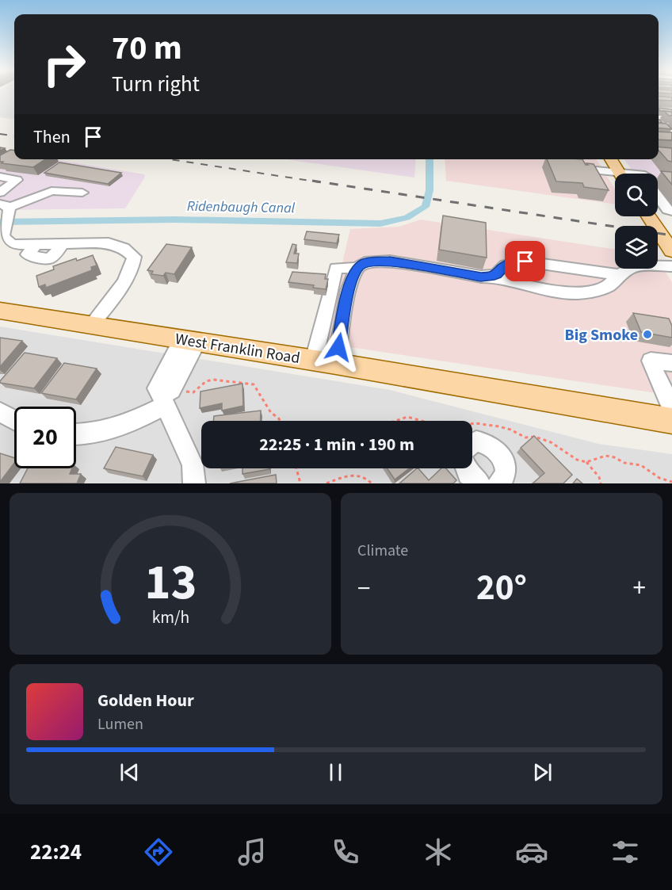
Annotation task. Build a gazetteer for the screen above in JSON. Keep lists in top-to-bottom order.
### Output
{
  "streets": {
    "main road": ["West Franklin Road"]
  },
  "water": ["Ridenbaugh Canal"],
  "places": ["Big Smoke"],
  "page": {
    "turn": ["70 m", "Turn right"],
    "then": "Then",
    "limit": "20",
    "trip": "22:25 · 1 min · 190 m",
    "tile": "Climate",
    "heat": ["−", "20°", "+"],
    "song": ["Golden Hour", "Lumen"],
    "tabs": "22:24",
    "gauge": ["13", "km/h"]
  }
}
